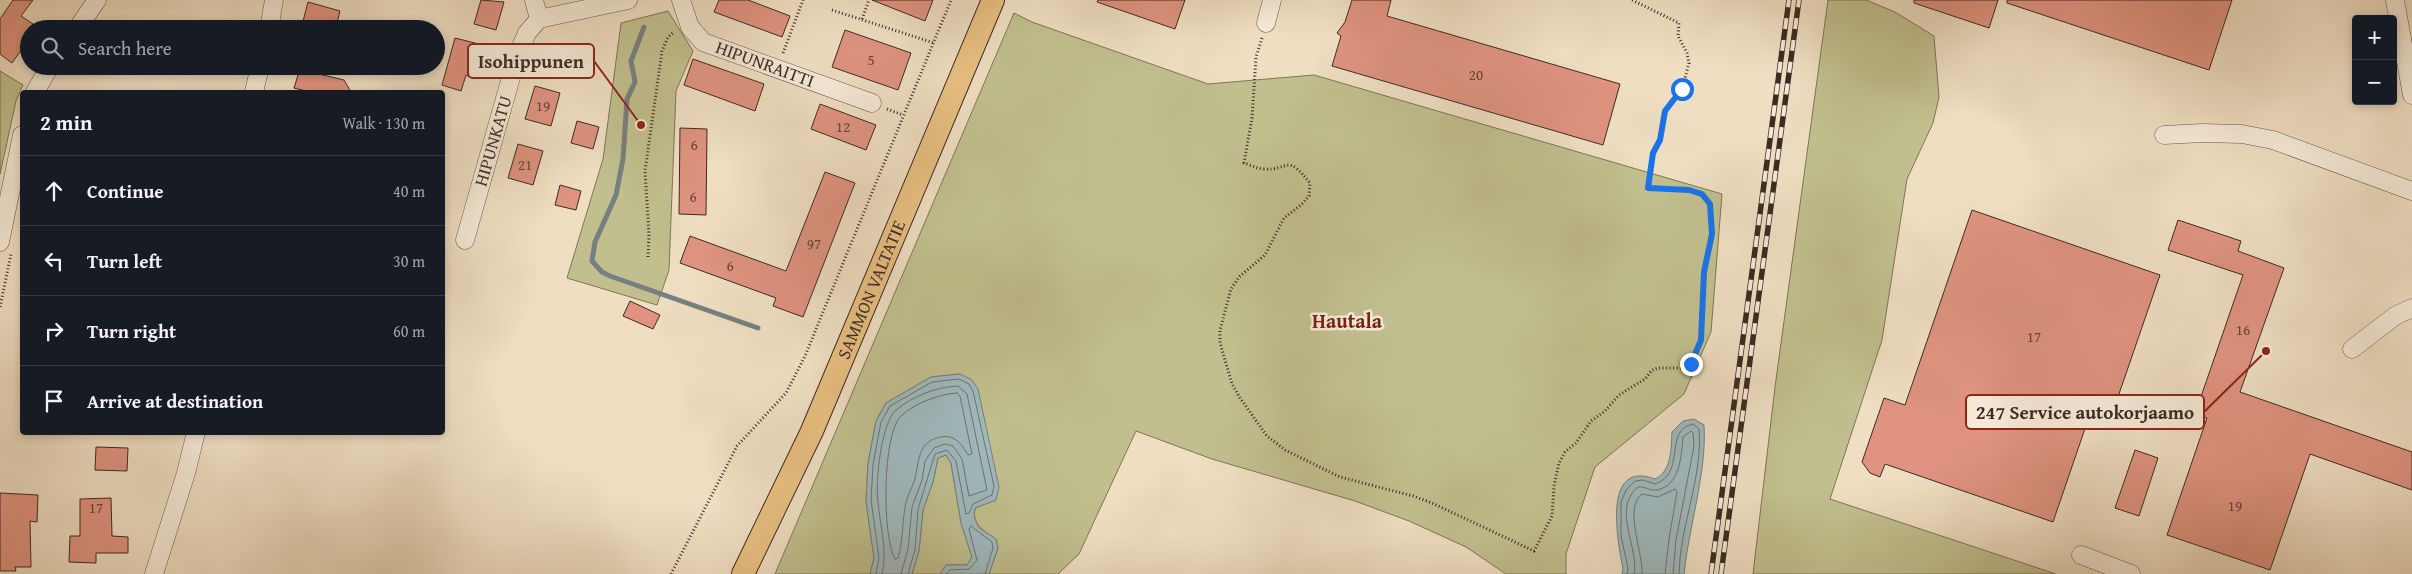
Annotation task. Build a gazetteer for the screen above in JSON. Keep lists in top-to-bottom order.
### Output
{
  "streets": {
    "main road": ["SAMMON VALTATIE"],
    "street": ["HIPUNRAITTI", "HIPUNKATU"]
  },
  "districts": ["Hautala"],
  "places": ["Isohippunen", "247 Service autokorjaamo"],
  "house_numbers": [
    "5",
    "20",
    "19",
    "12",
    "6",
    "21",
    "6",
    "97",
    "6",
    "16",
    "17",
    "19",
    "17"
  ],
  "page": {
    "map_buttons": ["+", "−"],
    "search": "Search here",
    "heading": ["2 min", "Walk · 130 m"],
    "list": [
      ["Continue", "40 m"],
      ["Turn left", "30 m"],
      ["Turn right", "60 m"],
      "Arrive at destination"
    ]
  }
}
